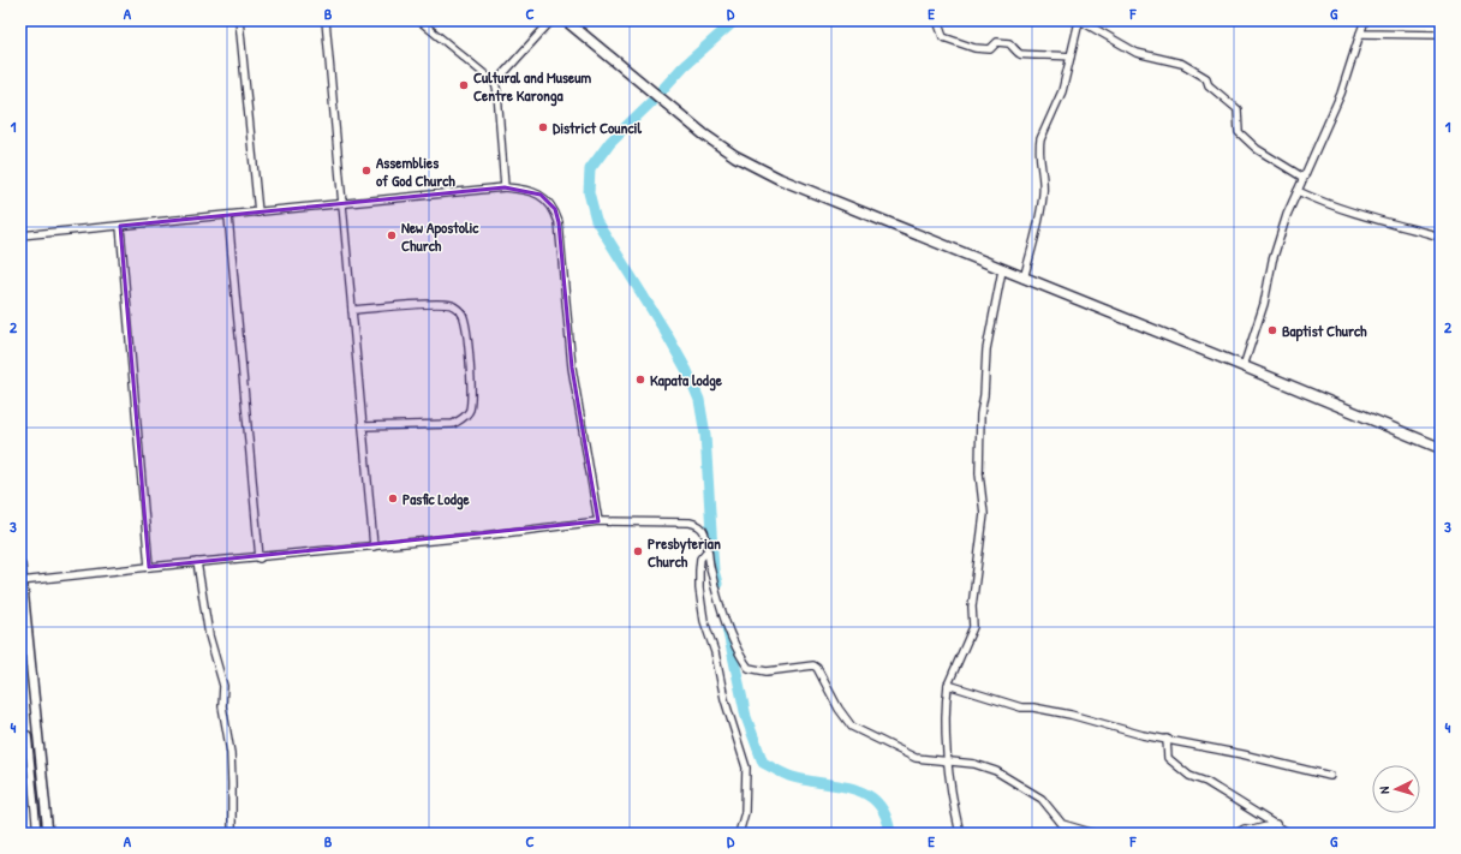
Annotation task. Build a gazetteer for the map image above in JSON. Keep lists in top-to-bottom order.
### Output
{
  "places": [
    "Cultural and Museum Centre Karonga",
    "District Council",
    "Assemblies of God Church",
    "New Apostolic Church",
    "Baptist Church",
    "Kapata lodge",
    "Pasfic Lodge",
    "Presbyterian Church"
  ],
  "north": "left",
  "grid": {
    "columns": [
      "A",
      "B",
      "C",
      "D",
      "E",
      "F",
      "G"
    ],
    "rows": [
      "1",
      "2",
      "3",
      "4"
    ]
  }
}
